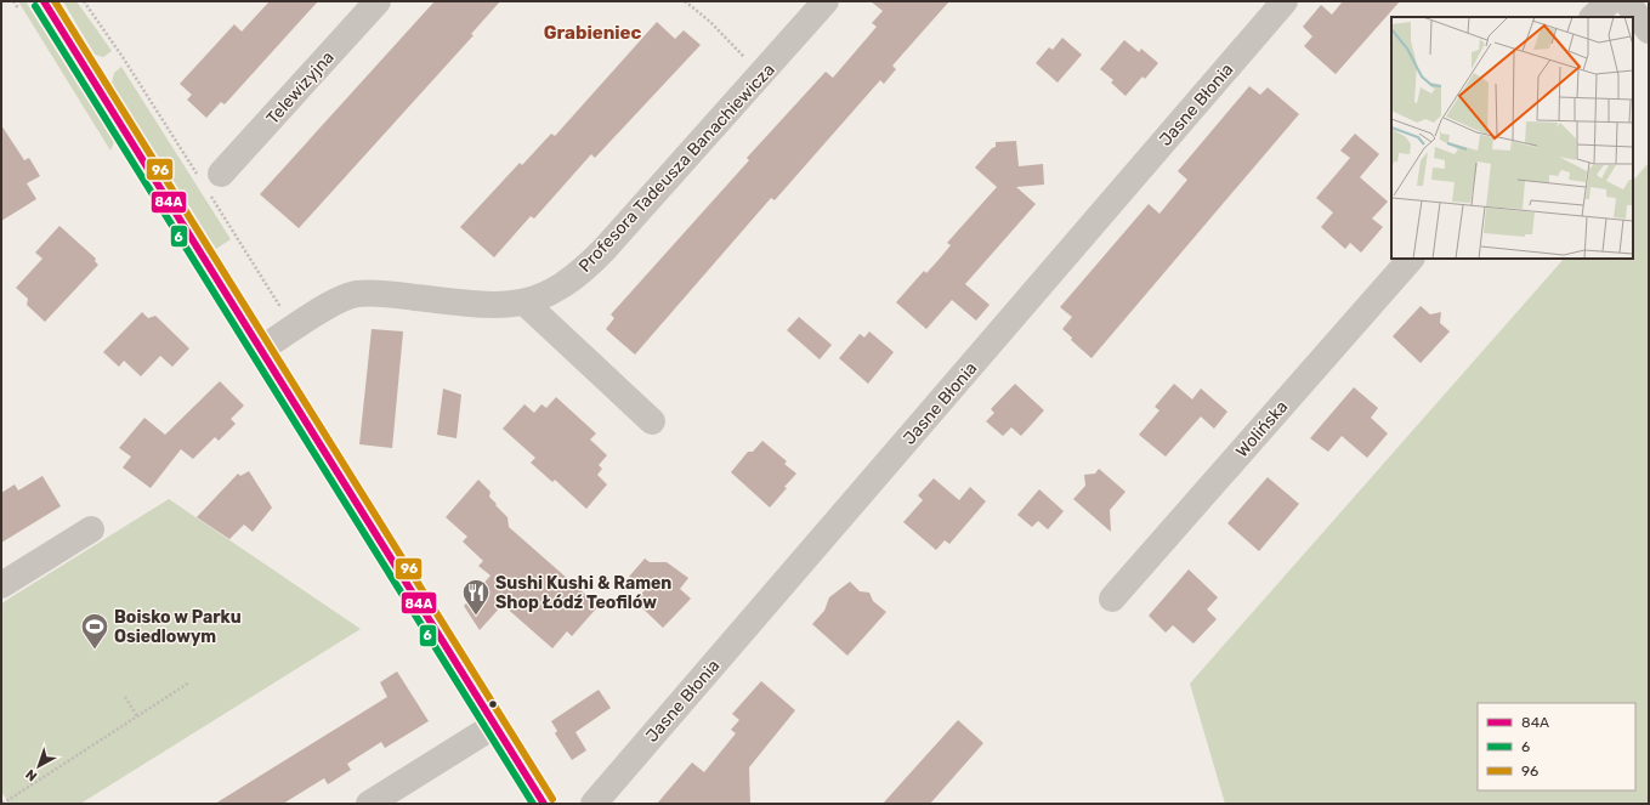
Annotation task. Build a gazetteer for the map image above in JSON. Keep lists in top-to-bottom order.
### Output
{
  "streets": {
    "street": [
      "Telewizyjna",
      "Jasne Błonia",
      "Profesora Tadeusza Banachiewicza",
      "Wolińska"
    ]
  },
  "districts": ["Grabieniec"],
  "places": {
    "restaurant": ["Sushi Kushi & Ramen Shop Łódź Teofilów"],
    "sports": ["Boisko w Parku Osiedlowym"]
  },
  "lines": ["transit line 84A", "transit line 96", "transit line 6"],
  "legend": ["84A", "6", "96"],
  "north": "bottom left"
}
